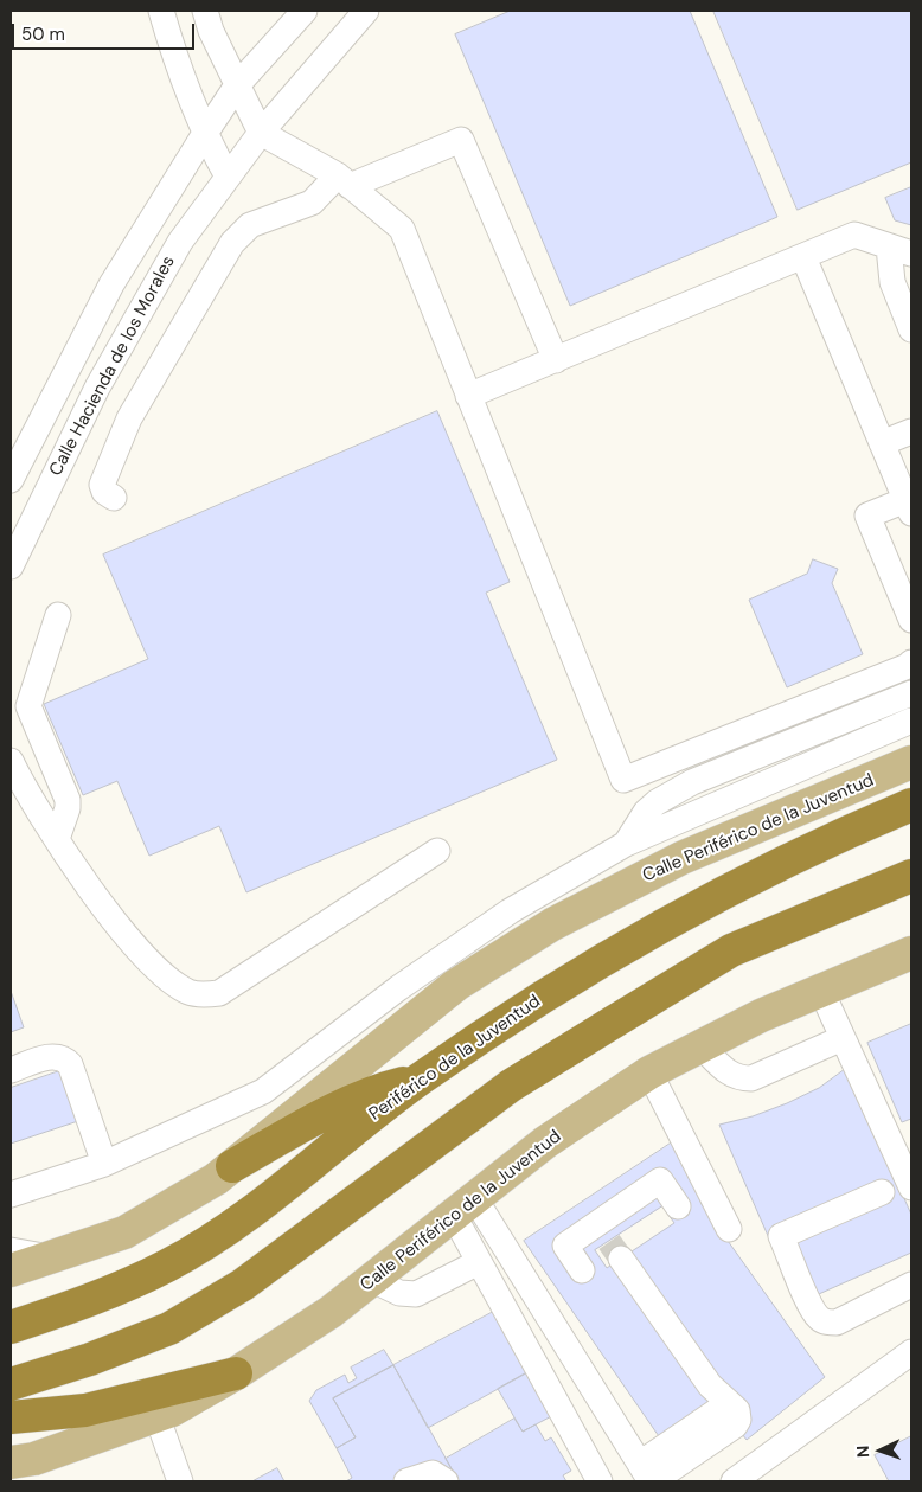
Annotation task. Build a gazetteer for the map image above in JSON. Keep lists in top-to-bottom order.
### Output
{
  "streets": {
    "highway": ["Periférico de la Juventud"],
    "main road": ["Calle Periférico de la Juventud"],
    "street": ["Calle Hacienda de los Morales"]
  },
  "scale_bar": "50 m",
  "north": "left"
}
